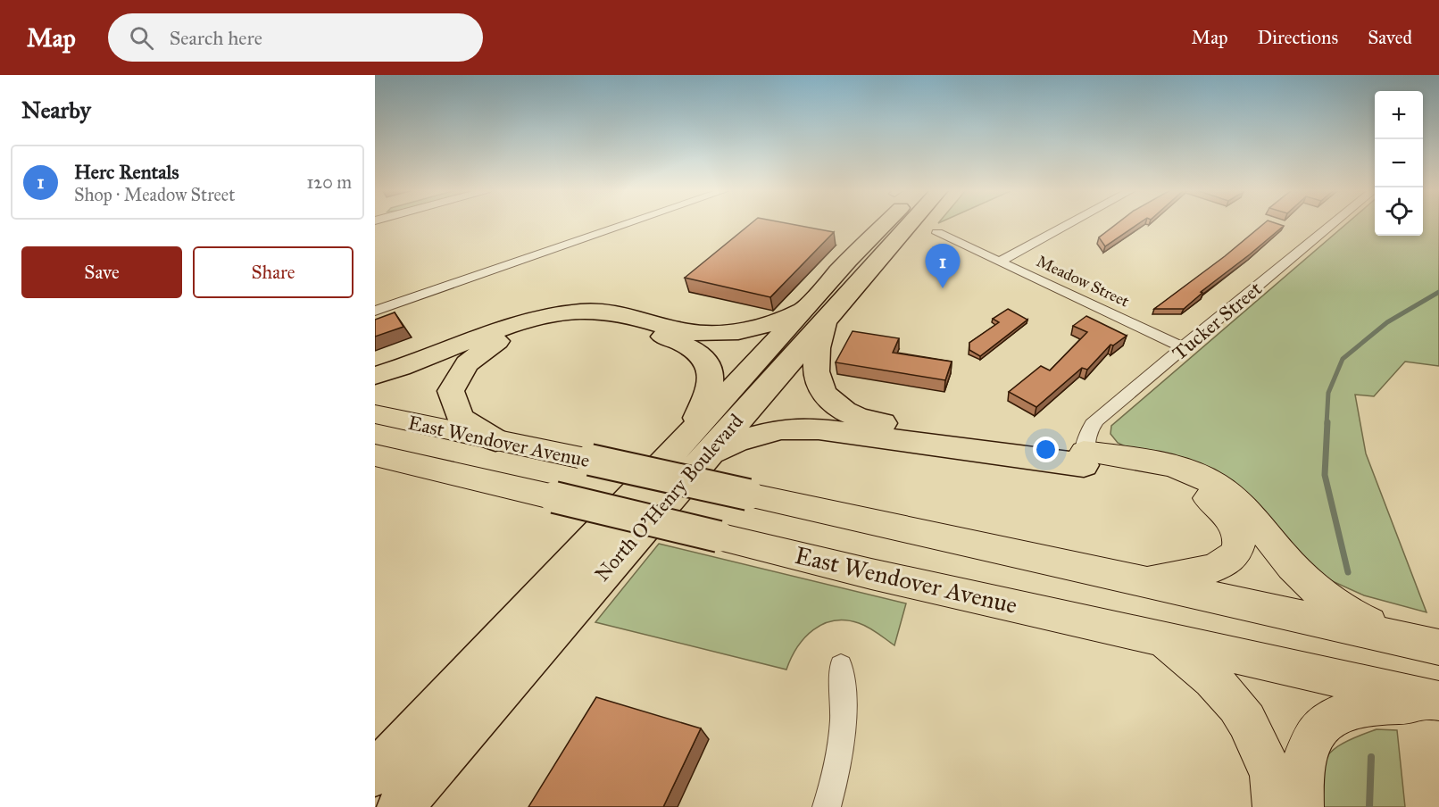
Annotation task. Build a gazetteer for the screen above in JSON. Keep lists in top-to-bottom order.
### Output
{
  "streets": {
    "highway": ["East Wendover Avenue", "North O'Henry Boulevard"],
    "street": ["Meadow Street", "Tucker Street"]
  },
  "crossings": [
    ["Meadow Street", "Tucker Street"]
  ],
  "page": {
    "header": "Map",
    "search": "Search here",
    "nav": ["Map", "Directions", "Saved"],
    "heading": "Nearby",
    "map_buttons": ["+", "−"],
    "list": [
      {
        "mark": "1",
        "name": "Herc Rentals",
        "note": "Shop · Meadow Street",
        "value": "120 m"
      }
    ],
    "buttons": ["Save", "Share"],
    "pins": "1"
  }
}
